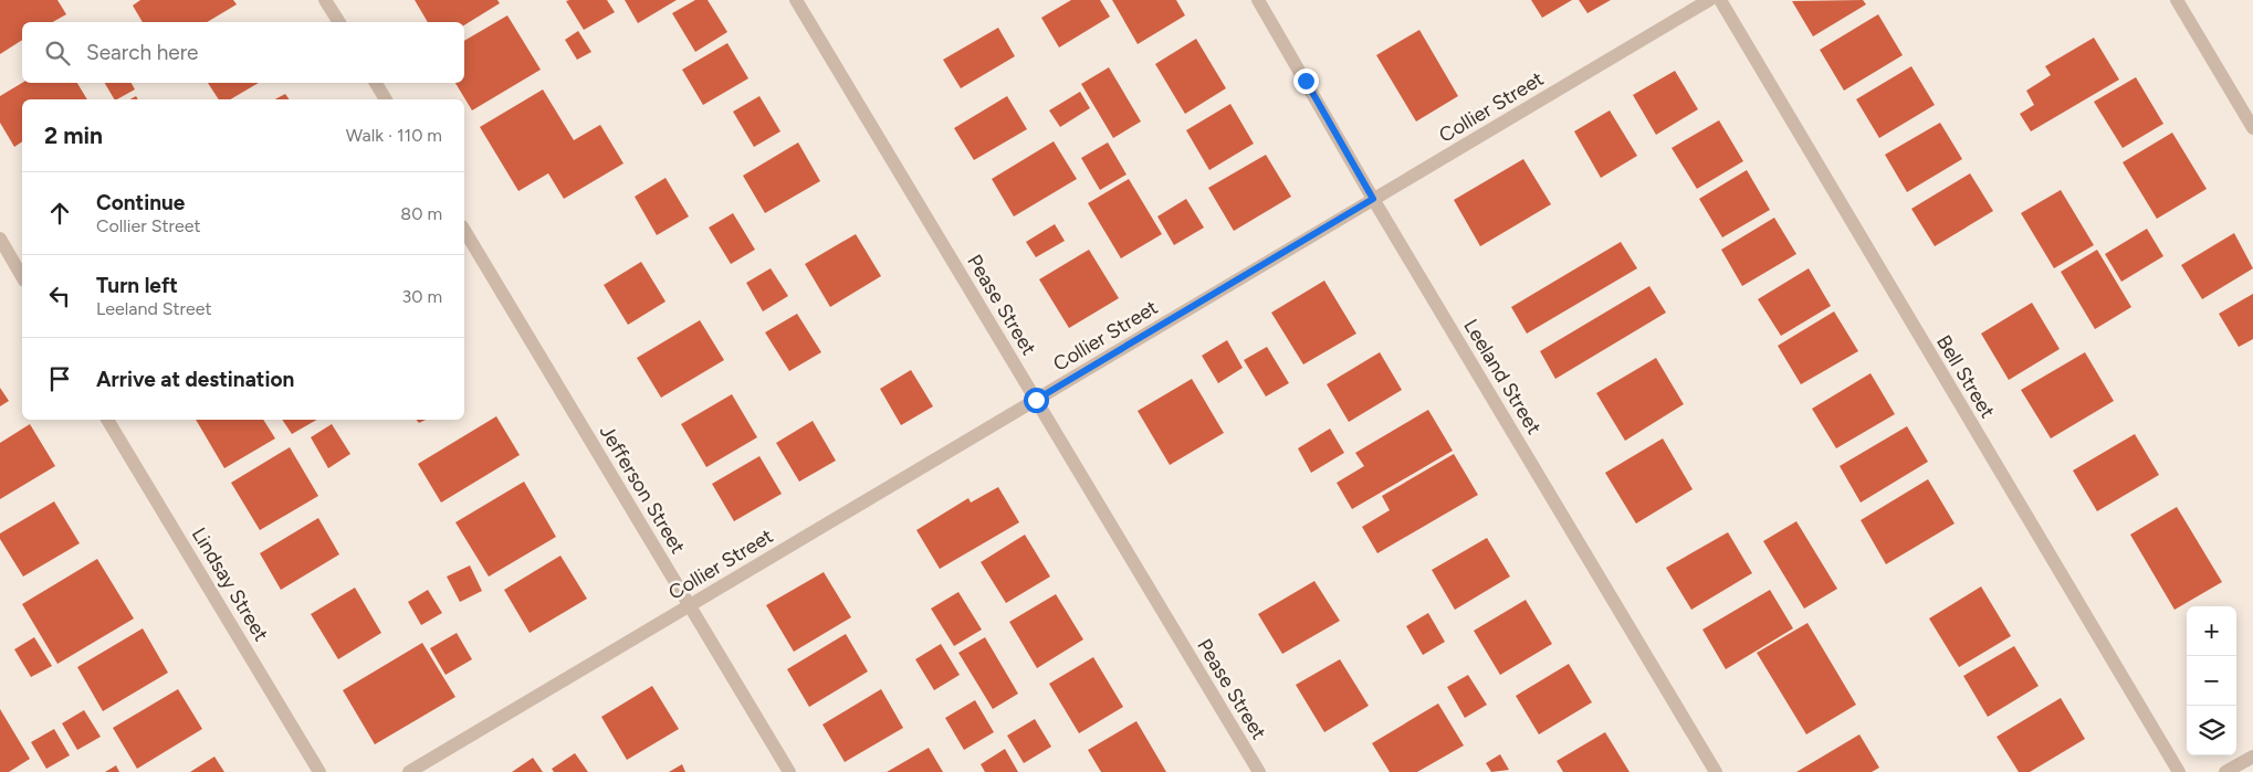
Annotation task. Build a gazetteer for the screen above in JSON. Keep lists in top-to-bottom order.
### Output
{
  "streets": {
    "street": [
      "Collier Street",
      "Pease Street",
      "Leeland Street",
      "Bell Street",
      "Jefferson Street",
      "Lindsay Street"
    ]
  },
  "crossings": [
    ["Collier Street", "Pease Street"],
    ["Collier Street", "Leeland Street"],
    ["Collier Street", "Jefferson Street"]
  ],
  "page": {
    "search": "Search here",
    "heading": ["2 min", "Walk · 110 m"],
    "list": [
      ["Continue", "Collier Street", "80 m"],
      ["Turn left", "Leeland Street", "30 m"],
      "Arrive at destination"
    ],
    "map_buttons": ["+", "−"]
  }
}
